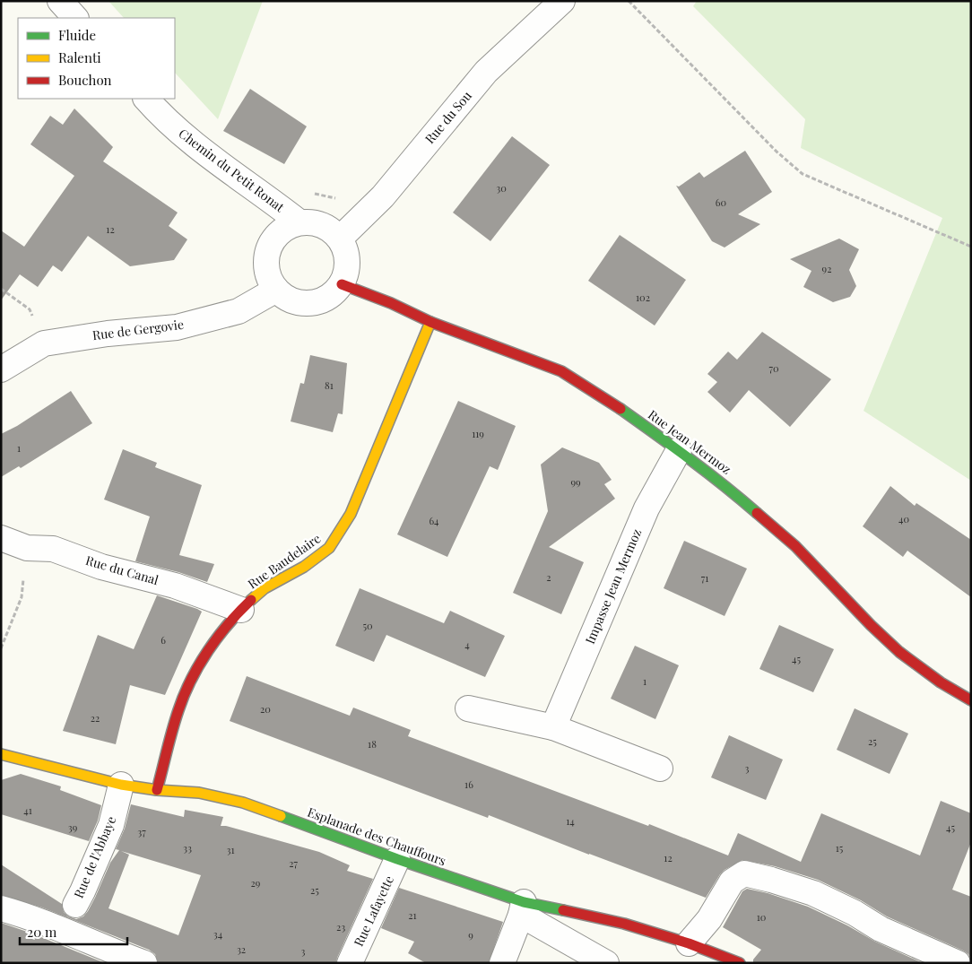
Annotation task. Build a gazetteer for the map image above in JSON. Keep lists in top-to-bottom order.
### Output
{
  "streets": {
    "street": [
      "Rue du Sou",
      "Chemin du Petit Ronat",
      "Rue de Gergovie",
      "Rue Jean Mermoz",
      "Rue Baudelaire",
      "Rue du Canal",
      "Impasse Jean Mermoz",
      "Esplanade des Chauffours",
      "Rue de l'Abbaye",
      "Rue Lafayette"
    ]
  },
  "crossings": [
    ["Rue du Sou", "Chemin du Petit Ronat"],
    ["Rue du Sou", "Rue de Gergovie"],
    ["Rue du Sou", "Rue Jean Mermoz"],
    ["Chemin du Petit Ronat", "Rue de Gergovie"],
    ["Chemin du Petit Ronat", "Rue Jean Mermoz"],
    ["Rue de Gergovie", "Rue Jean Mermoz"],
    ["Rue Jean Mermoz", "Rue Baudelaire"],
    ["Rue Jean Mermoz", "Impasse Jean Mermoz"],
    ["Rue Baudelaire", "Rue du Canal"],
    ["Rue Baudelaire", "Esplanade des Chauffours"],
    ["Esplanade des Chauffours", "Rue de l'Abbaye"],
    ["Esplanade des Chauffours", "Rue Lafayette"]
  ],
  "house_numbers": [
    "30",
    "60",
    "12",
    "92",
    "102",
    "70",
    "81",
    "119",
    "1",
    "99",
    "40",
    "64",
    "2",
    "71",
    "50",
    "6",
    "4",
    "45",
    "1",
    "20",
    "22",
    "25",
    "18",
    "3",
    "16",
    "41",
    "14",
    "39",
    "45",
    "37",
    "33",
    "15",
    "31",
    "12",
    "27",
    "29",
    "25",
    "21",
    "10",
    "23",
    "34",
    "9",
    "32",
    "3"
  ],
  "legend": ["Fluide", "Ralenti", "Bouchon"],
  "scale_bar": "20 m"
}
